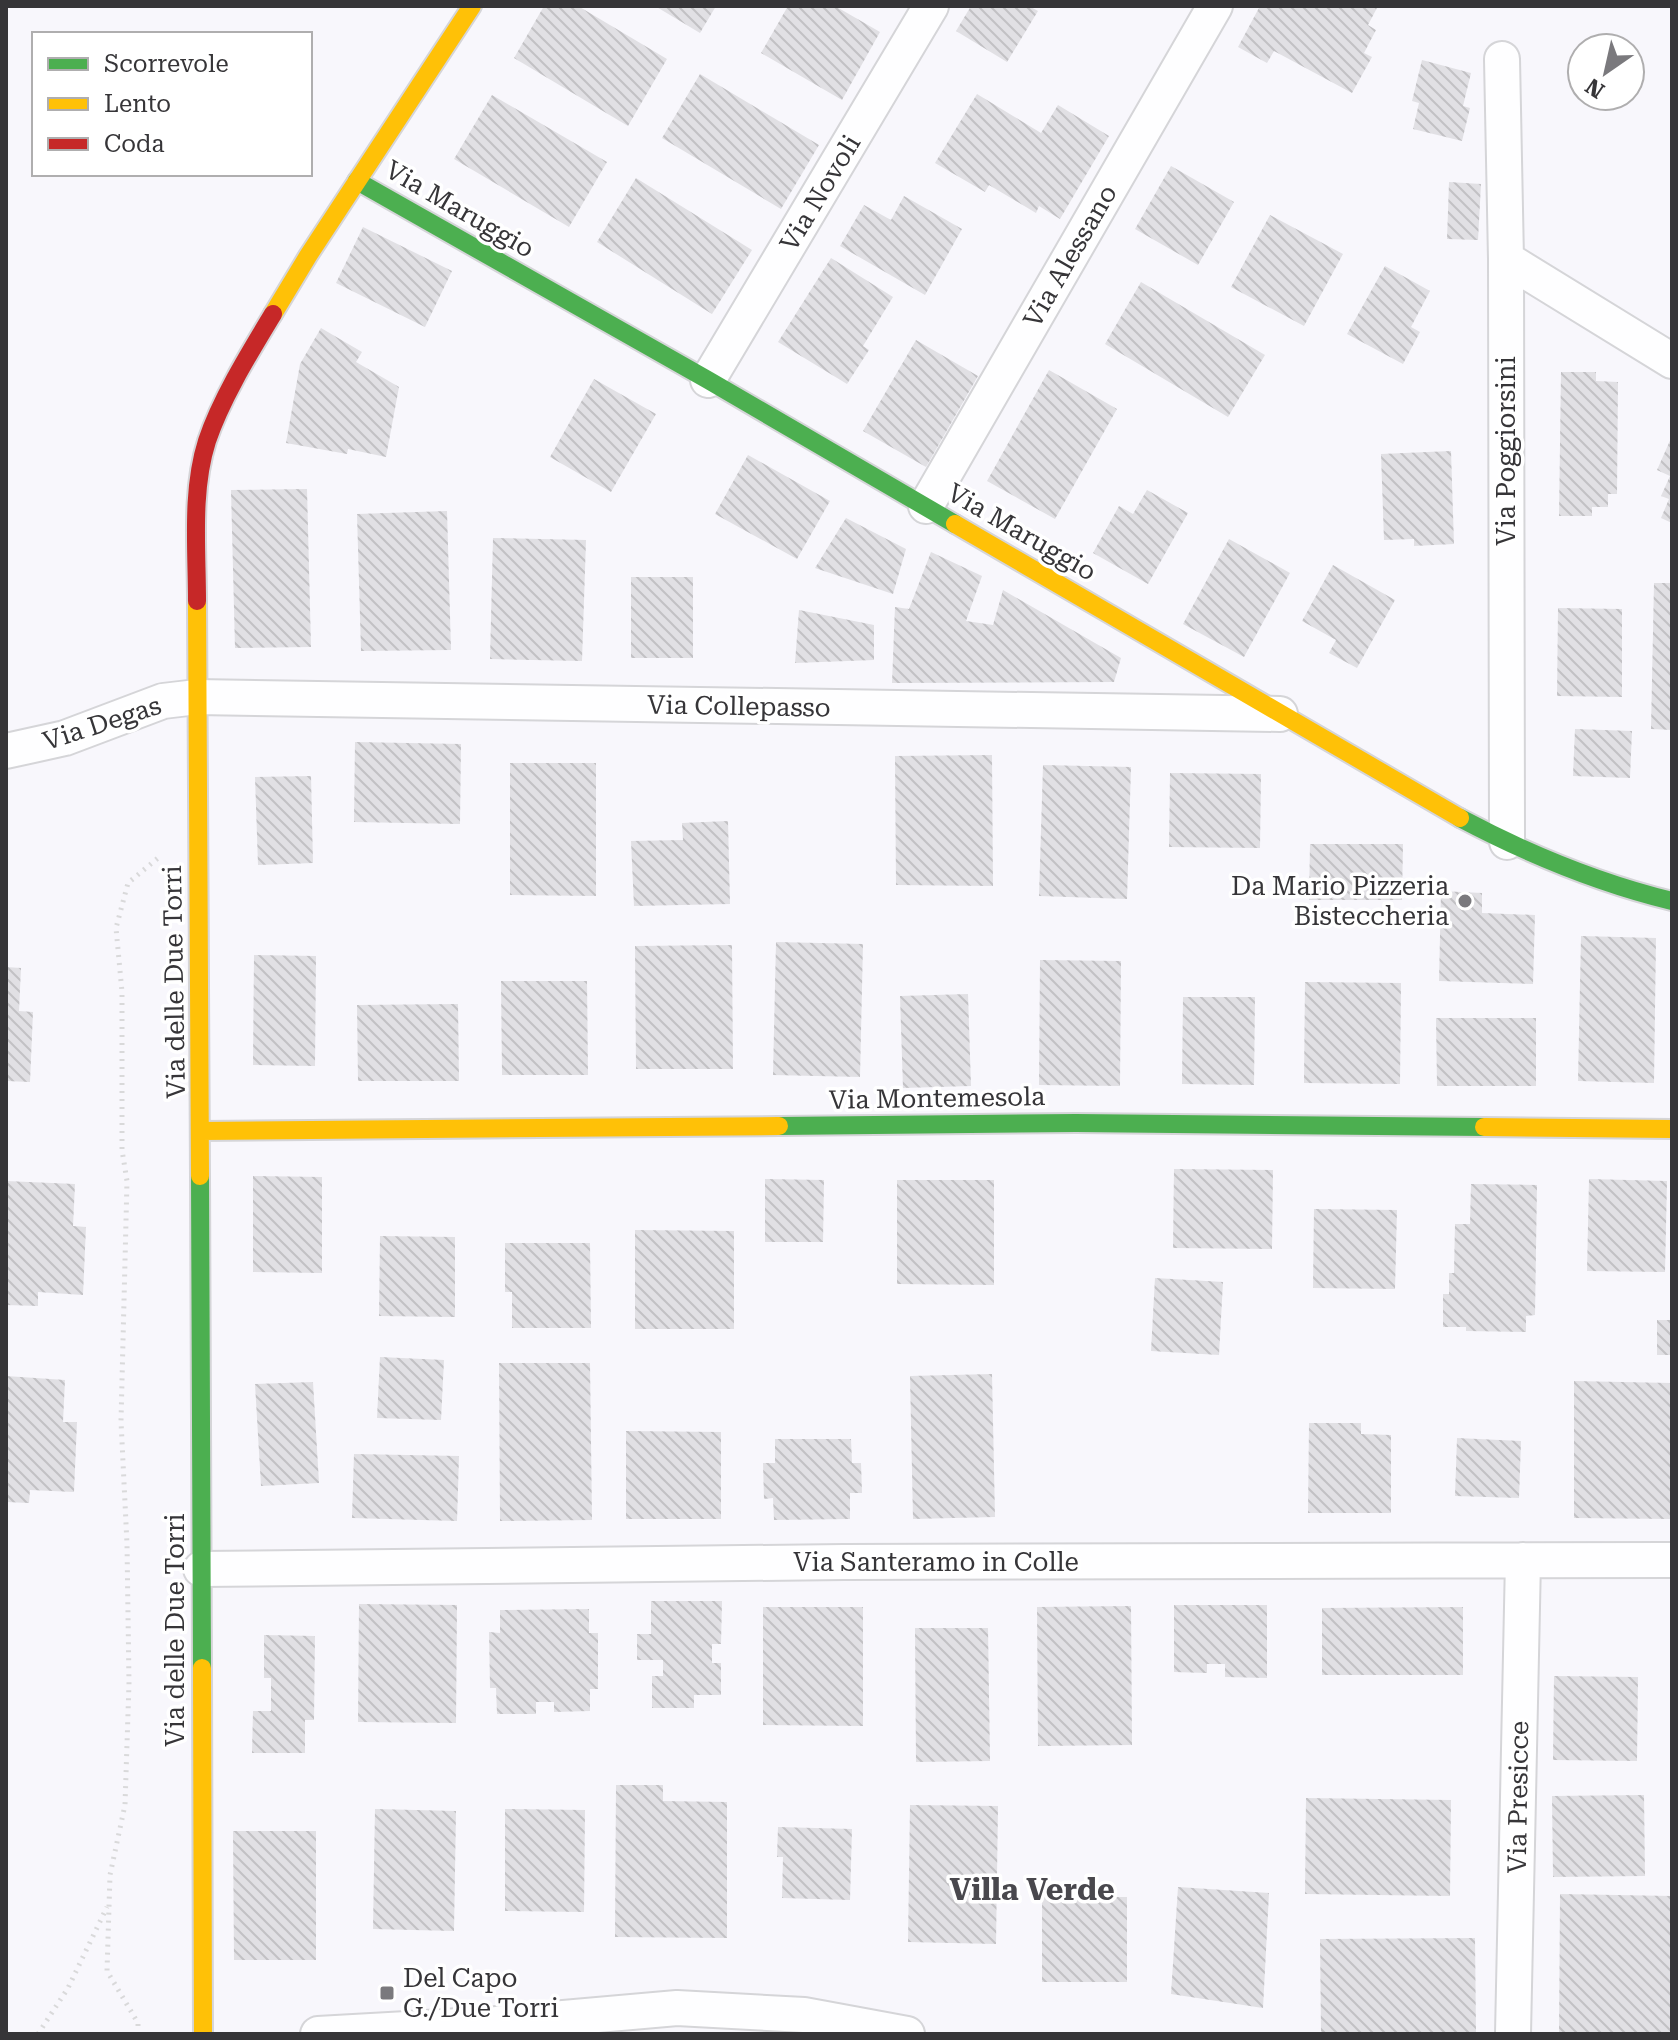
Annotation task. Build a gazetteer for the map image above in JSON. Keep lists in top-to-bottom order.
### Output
{
  "streets": {
    "street": [
      "Via Novoli",
      "Via Maruggio",
      "Via Alessano",
      "Via Poggiorsini",
      "Via Collepasso",
      "Via Degas",
      "Via delle Due Torri",
      "Via Montemesola",
      "Via Santeramo in Colle",
      "Via Presicce"
    ]
  },
  "crossings": [
    ["Via Novoli", "Via Maruggio"],
    ["Via Maruggio", "Via Alessano"],
    ["Via Maruggio", "Via Poggiorsini"],
    ["Via Maruggio", "Via Collepasso"],
    ["Via Maruggio", "Via delle Due Torri"],
    ["Via Collepasso", "Via Degas"],
    ["Via Collepasso", "Via delle Due Torri"],
    ["Via Degas", "Via delle Due Torri"],
    ["Via delle Due Torri", "Via Montemesola"],
    ["Via delle Due Torri", "Via Santeramo in Colle"],
    ["Via Santeramo in Colle", "Via Presicce"]
  ],
  "districts": ["Villa Verde"],
  "places": {
    "other": ["Da Mario Pizzeria Bisteccheria"],
    "transit": ["Del Capo G./Due Torri"]
  },
  "legend": ["Scorrevole", "Lento", "Coda"],
  "north": "bottom left"
}
